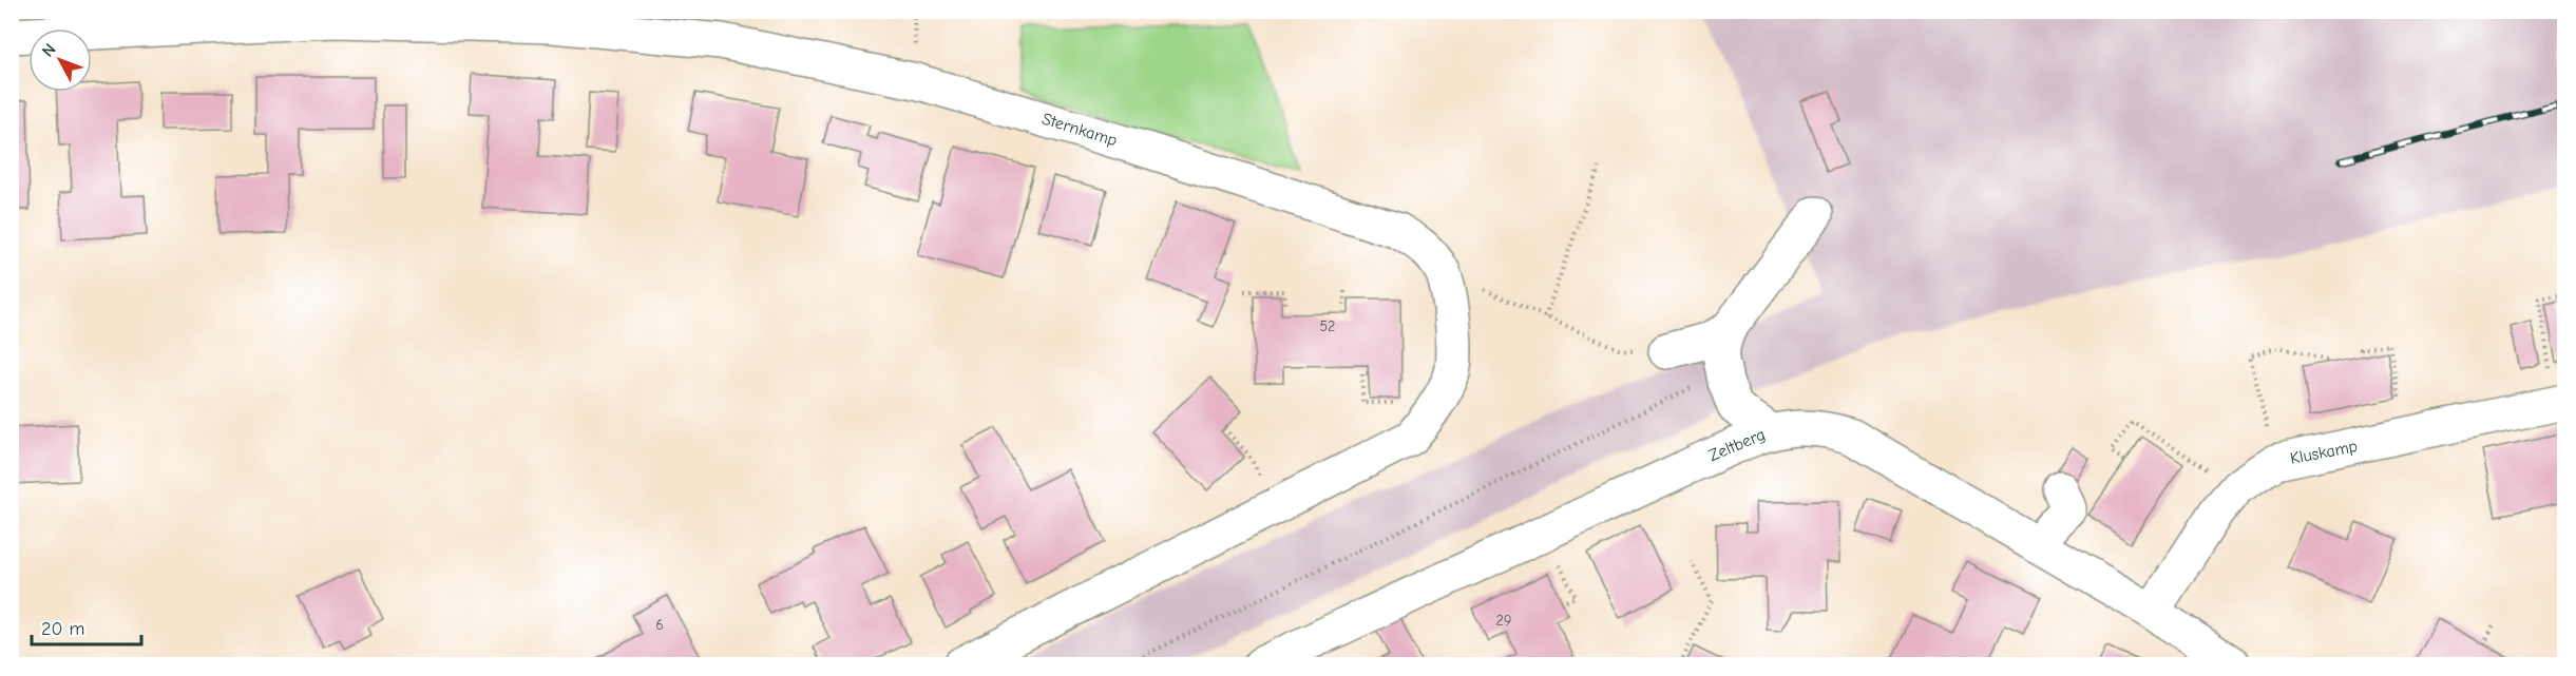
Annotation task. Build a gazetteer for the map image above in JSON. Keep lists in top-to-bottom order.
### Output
{
  "streets": {
    "street": ["Sternkamp", "Zeltberg", "Kluskamp"]
  },
  "crossings": [
    ["Zeltberg", "Kluskamp"]
  ],
  "house_numbers": ["52", "29", "6"],
  "scale_bar": "20 m",
  "north": "top left"
}
